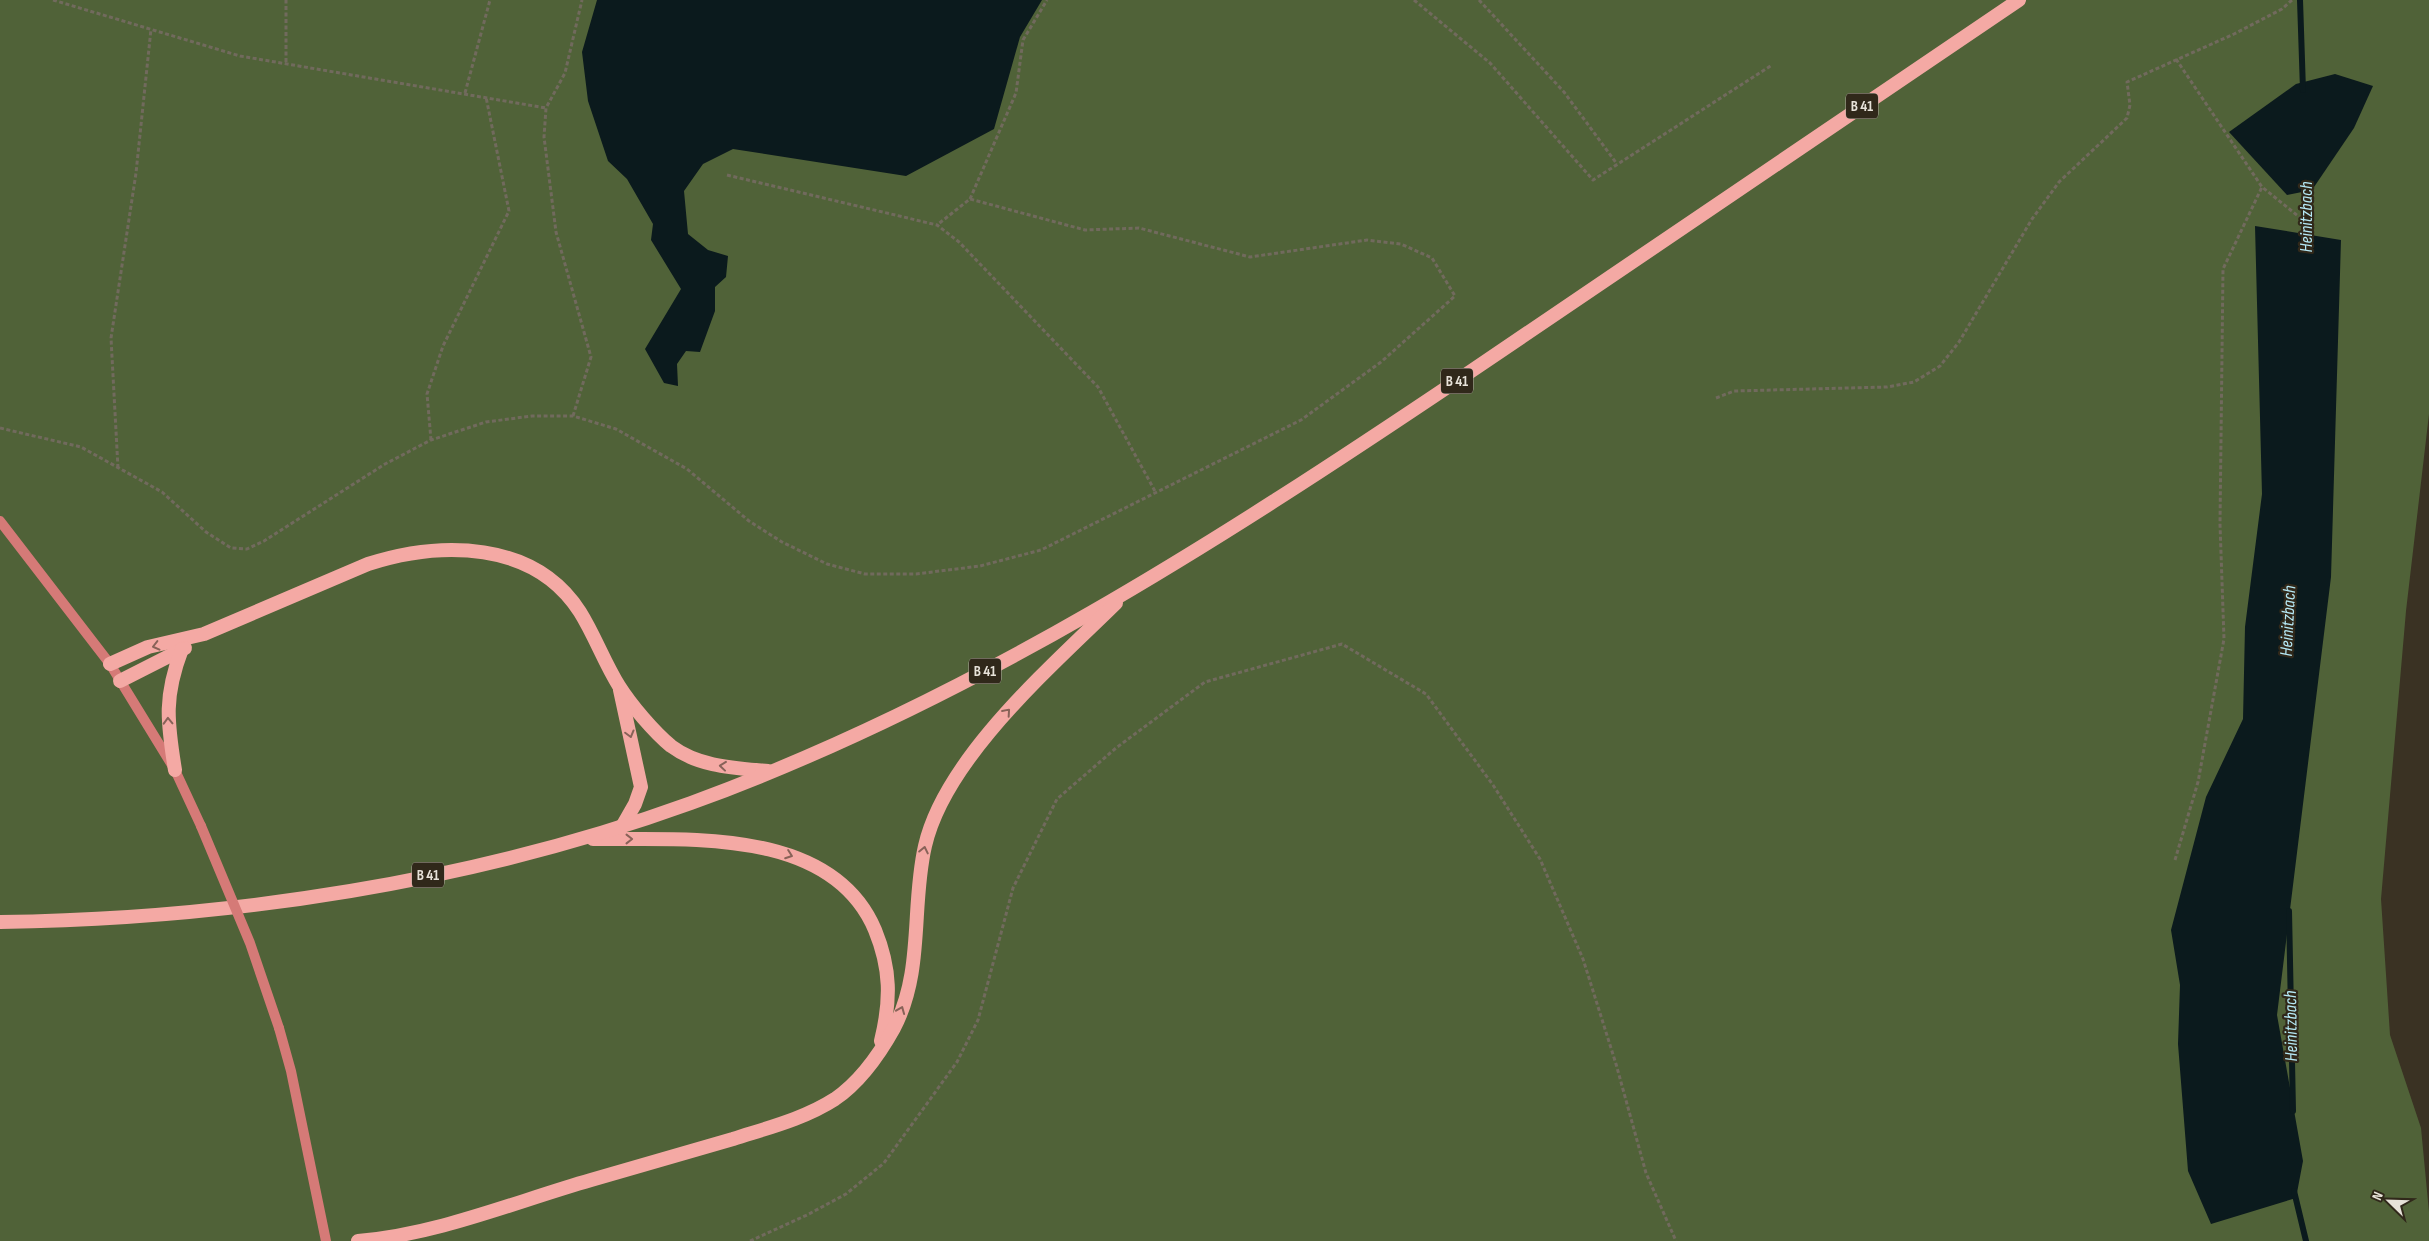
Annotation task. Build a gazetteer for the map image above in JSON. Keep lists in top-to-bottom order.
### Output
{
  "streets": {
    "highway": ["B 41"]
  },
  "water": ["Heinitzbach"],
  "north": "top left"
}
